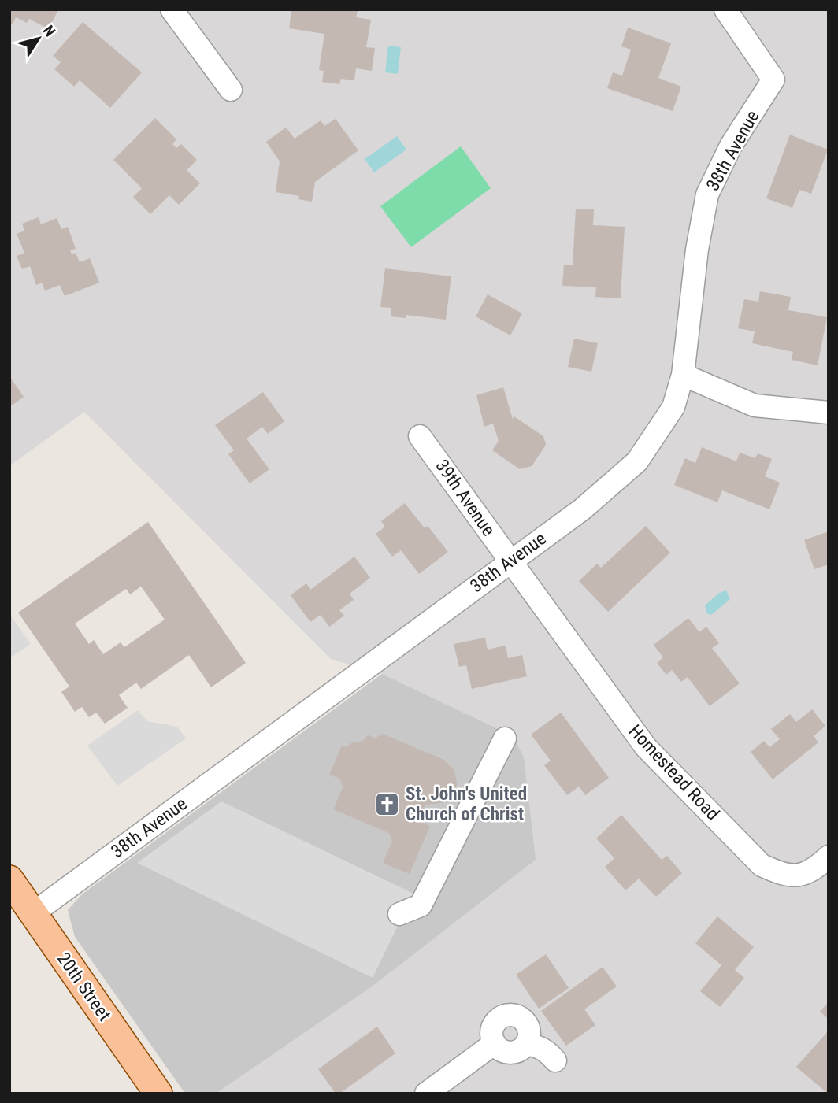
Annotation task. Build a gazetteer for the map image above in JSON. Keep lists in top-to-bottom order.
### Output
{
  "streets": {
    "main road": ["20th Street"],
    "street": ["38th Avenue", "39th Avenue", "Homestead Road"]
  },
  "crossings": [
    ["38th Avenue", "39th Avenue"],
    ["38th Avenue", "Homestead Road"],
    ["38th Avenue", "20th Street"],
    ["39th Avenue", "Homestead Road"]
  ],
  "places": {
    "church": ["St. John's United Church of Christ"]
  },
  "north": "top right"
}
